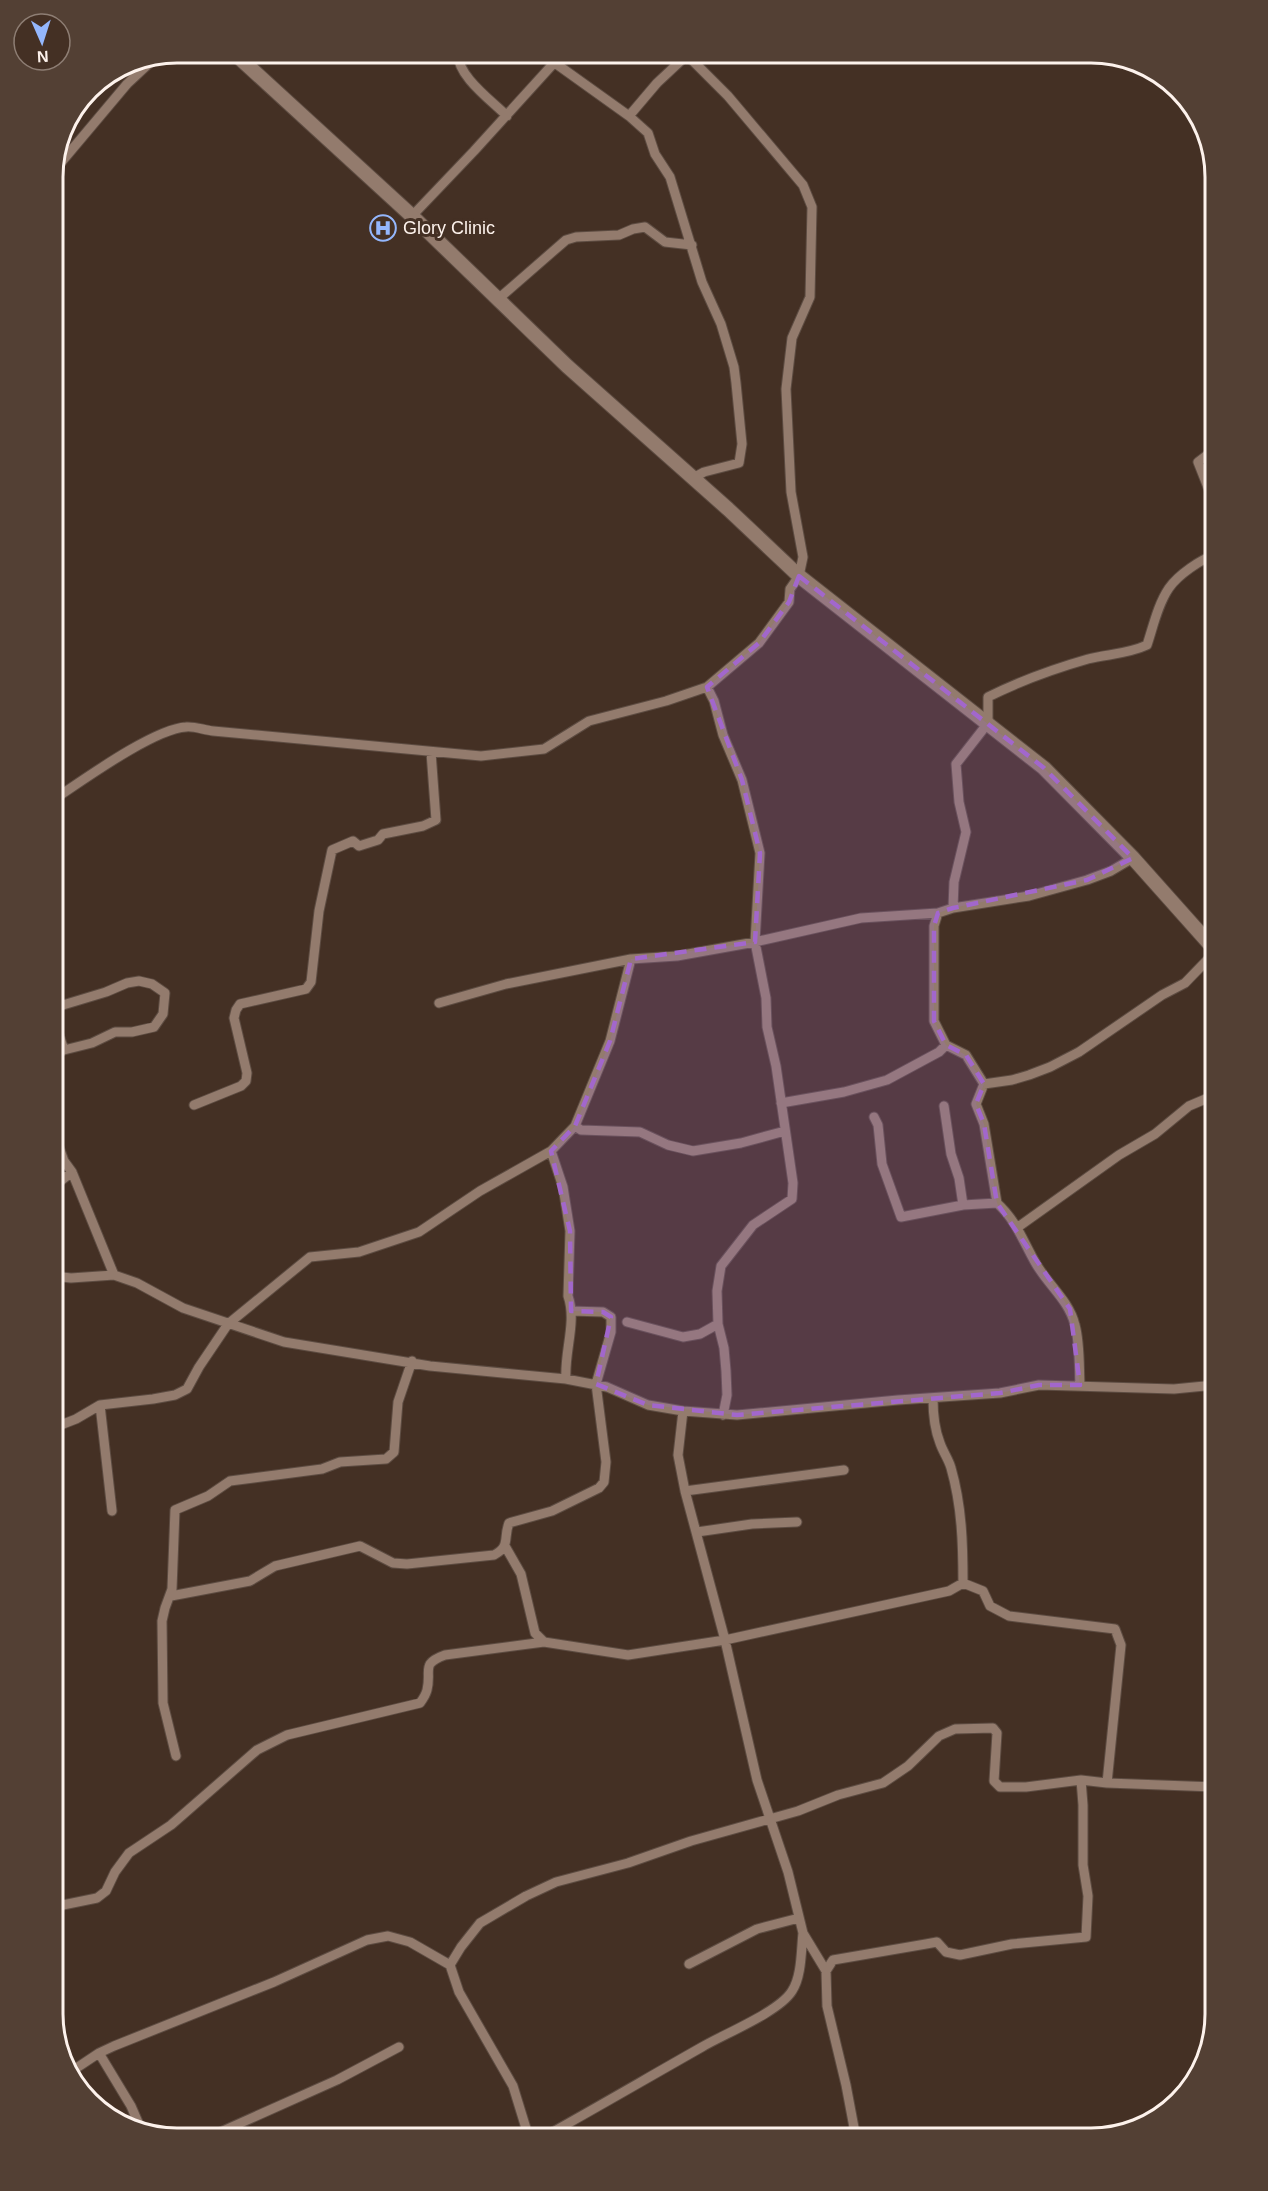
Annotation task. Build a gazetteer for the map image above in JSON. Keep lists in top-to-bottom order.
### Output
{
  "places": {
    "hospital": ["Glory Clinic"]
  },
  "north": "bottom"
}
